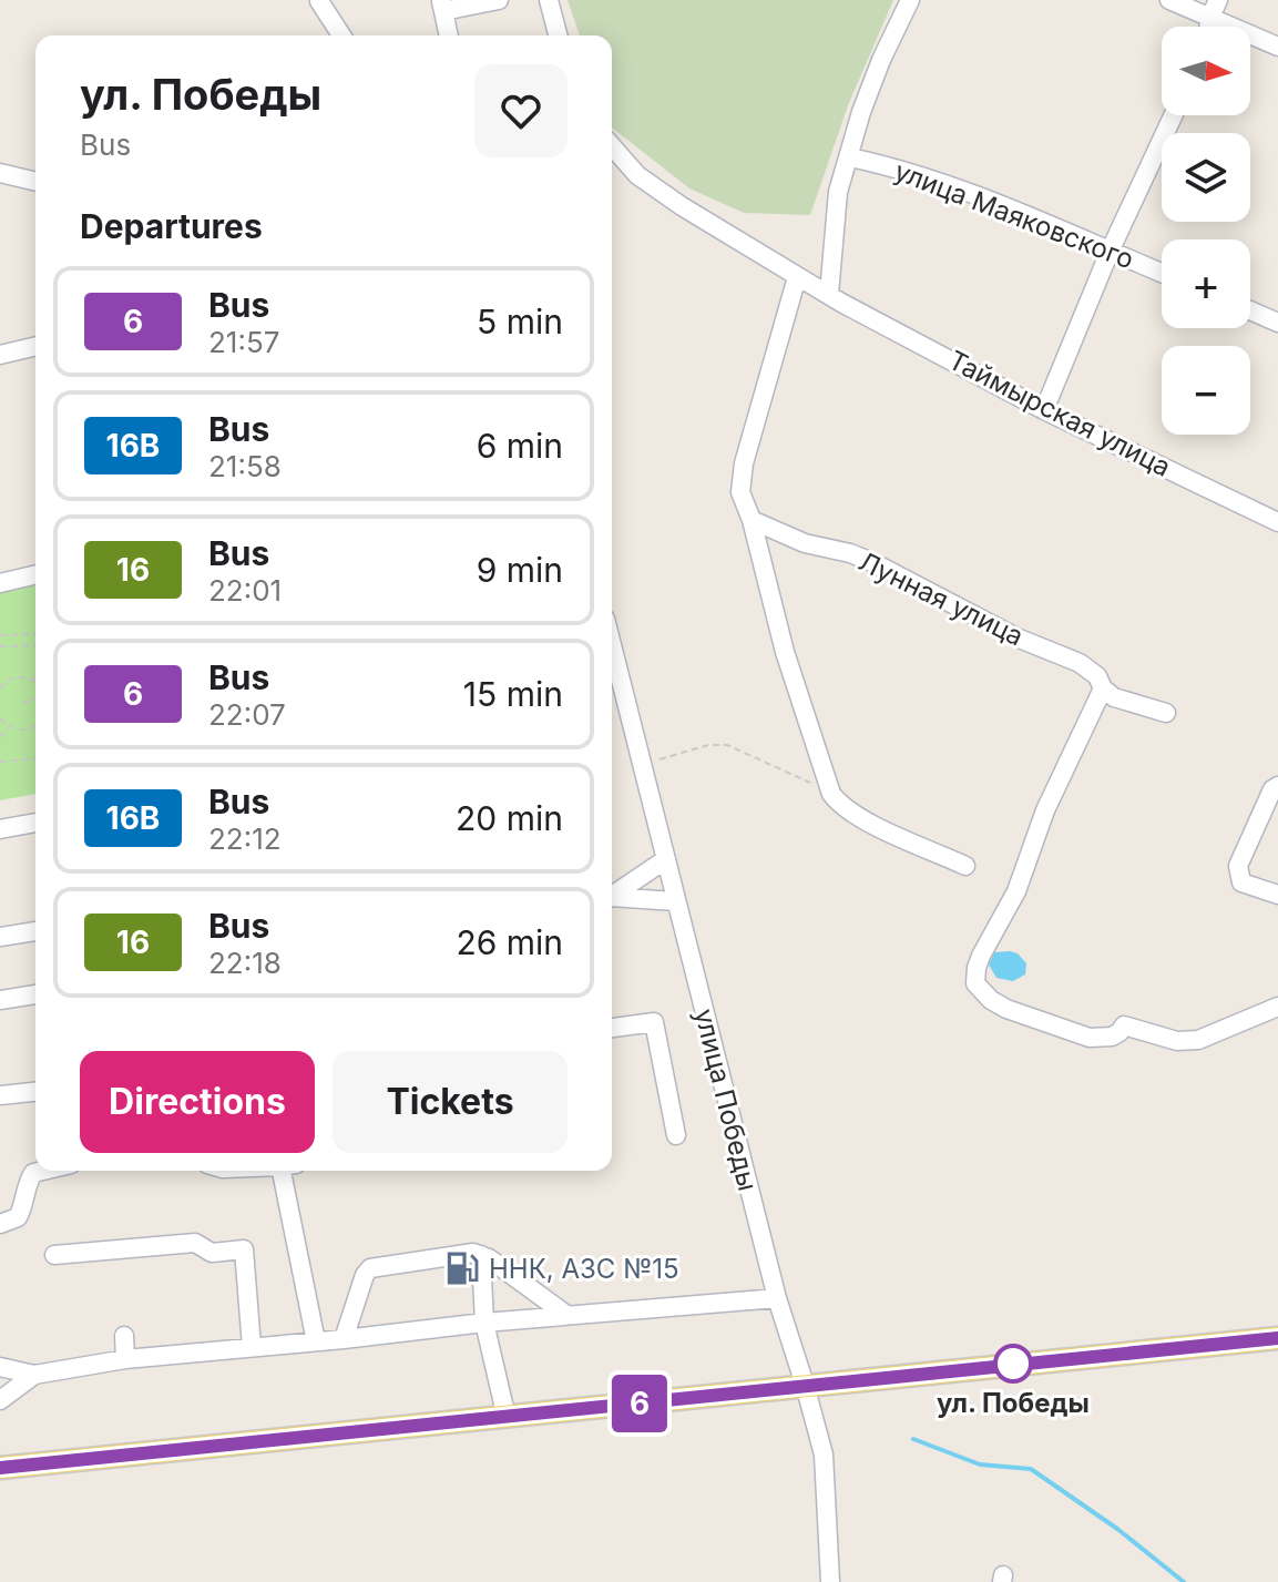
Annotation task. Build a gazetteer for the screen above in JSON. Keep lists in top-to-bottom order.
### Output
{
  "streets": {
    "street": [
      "улица Маяковского",
      "Таймырская улица",
      "Лунная улица",
      "улица Победы"
    ]
  },
  "places": {
    "fuel station": ["ННК, АЗС №15"],
    "other": ["ул. Победы"]
  },
  "lines": ["bus line 6"],
  "north": "right",
  "page": {
    "on_map": "6",
    "map_buttons": ["+", "−"],
    "heading": [
      ["ул. Победы", "Bus"],
      "Departures"
    ],
    "list": [
      {
        "mark": "6",
        "name": "Bus",
        "note": "21:57",
        "value": "5 min"
      },
      {
        "mark": "16В",
        "name": "Bus",
        "note": "21:58",
        "value": "6 min"
      },
      {
        "mark": "16",
        "name": "Bus",
        "note": "22:01",
        "value": "9 min"
      },
      {
        "mark": "6",
        "name": "Bus",
        "note": "22:07",
        "value": "15 min"
      },
      {
        "mark": "16В",
        "name": "Bus",
        "note": "22:12",
        "value": "20 min"
      },
      {
        "mark": "16",
        "name": "Bus",
        "note": "22:18",
        "value": "26 min"
      }
    ],
    "buttons": ["Directions", "Tickets"]
  }
}
